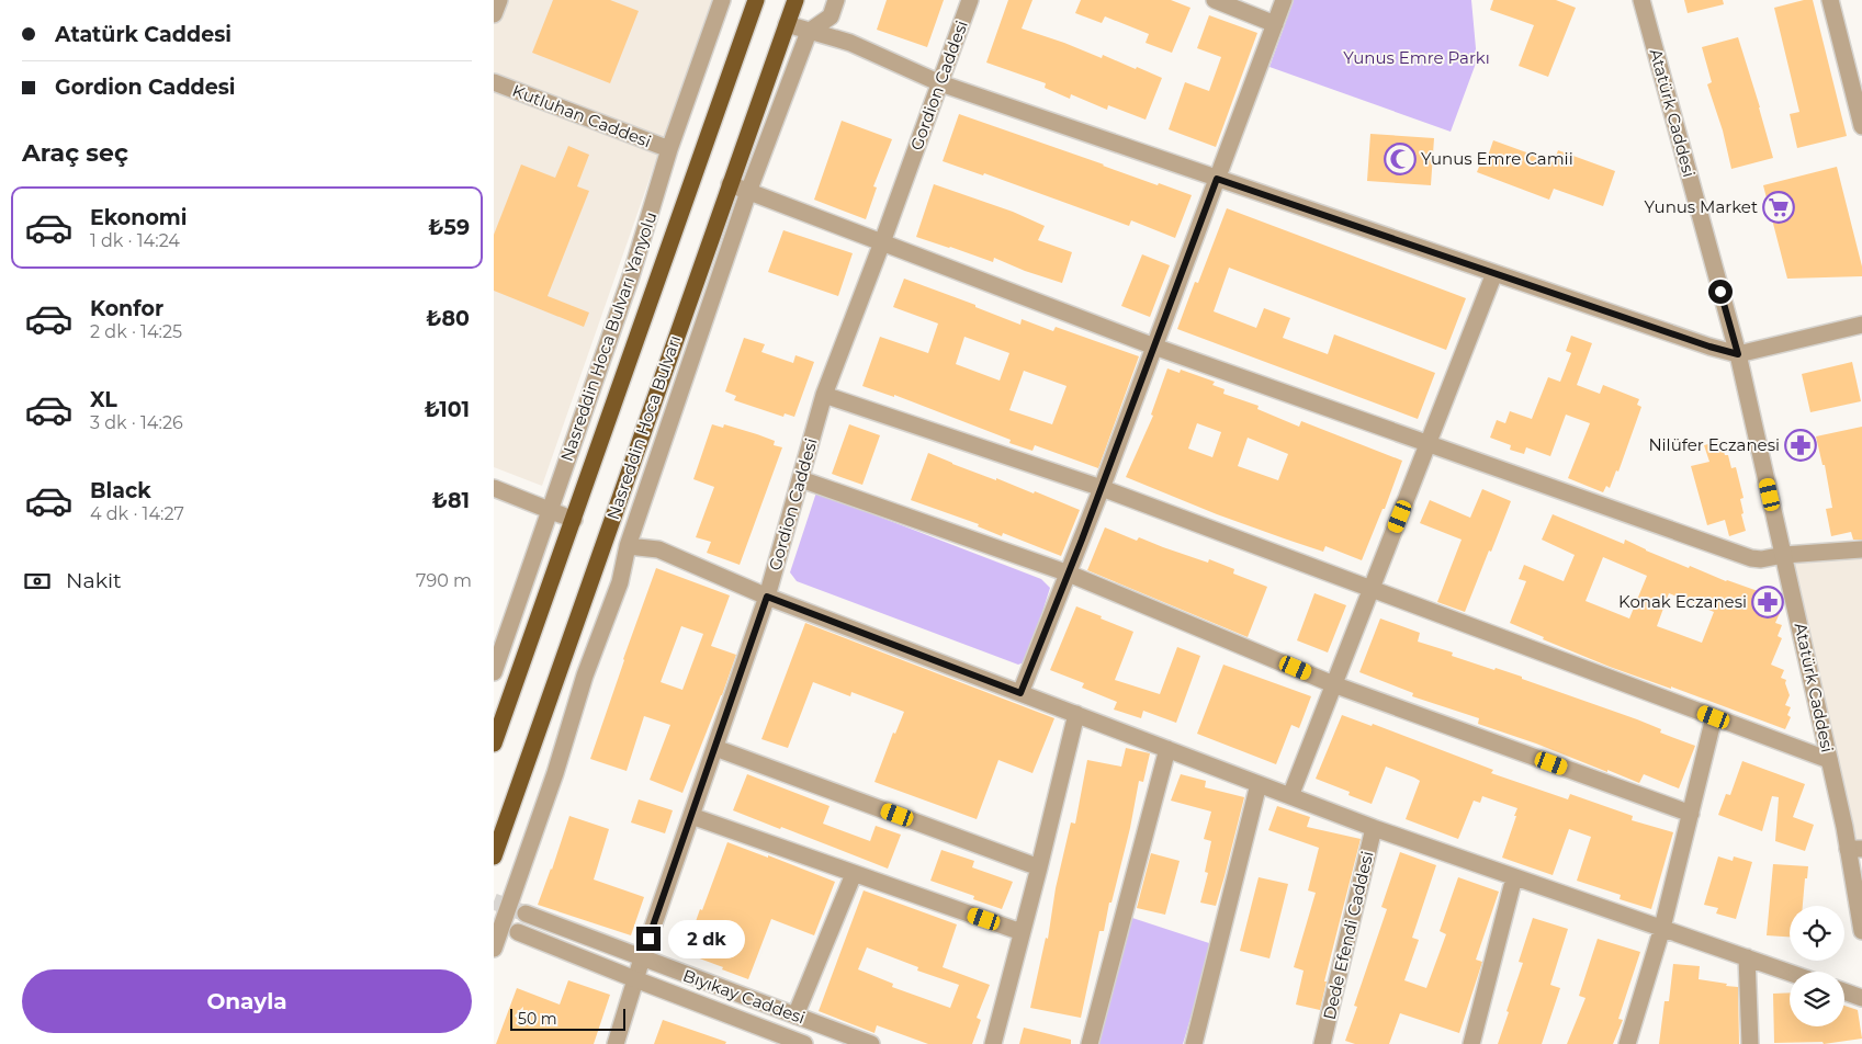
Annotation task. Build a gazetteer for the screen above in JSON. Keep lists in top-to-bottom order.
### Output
{
  "streets": {
    "highway": ["Nasreddin Hoca Bulvarı"],
    "street": [
      "Gordion Caddesi",
      "Atatürk Caddesi",
      "Kutluhan Caddesi",
      "Nasreddin Hoca Bulvarı Yanyolu",
      "Dede Efendi Caddesi",
      "Bıyıkay Caddesi"
    ]
  },
  "crossings": [
    ["Gordion Caddesi", "Bıyıkay Caddesi"],
    ["Kutluhan Caddesi", "Nasreddin Hoca Bulvarı Yanyolu"]
  ],
  "parks": ["Yunus Emre Parkı"],
  "places": {
    "mosque": ["Yunus Emre Camii"],
    "supermarket": ["Yunus Market"],
    "pharmacy": ["Nilüfer Eczanesi", "Konak Eczanesi"]
  },
  "scale_bar": "50 m",
  "page": {
    "banner": ["Atatürk Caddesi", "Gordion Caddesi"],
    "heading": "Araç seç",
    "list": [
      {
        "name": "Ekonomi",
        "note": "1 dk · 14:24",
        "value": "₺59"
      },
      {
        "name": "Konfor",
        "note": "2 dk · 14:25",
        "value": "₺80"
      },
      {
        "name": "XL",
        "note": "3 dk · 14:26",
        "value": "₺101"
      },
      {
        "name": "Black",
        "note": "4 dk · 14:27",
        "value": "₺81"
      }
    ],
    "pay": ["Nakit", "790 m"],
    "bubble": "2 dk",
    "buttons": "Onayla",
    "scale": "50 m"
  }
}
